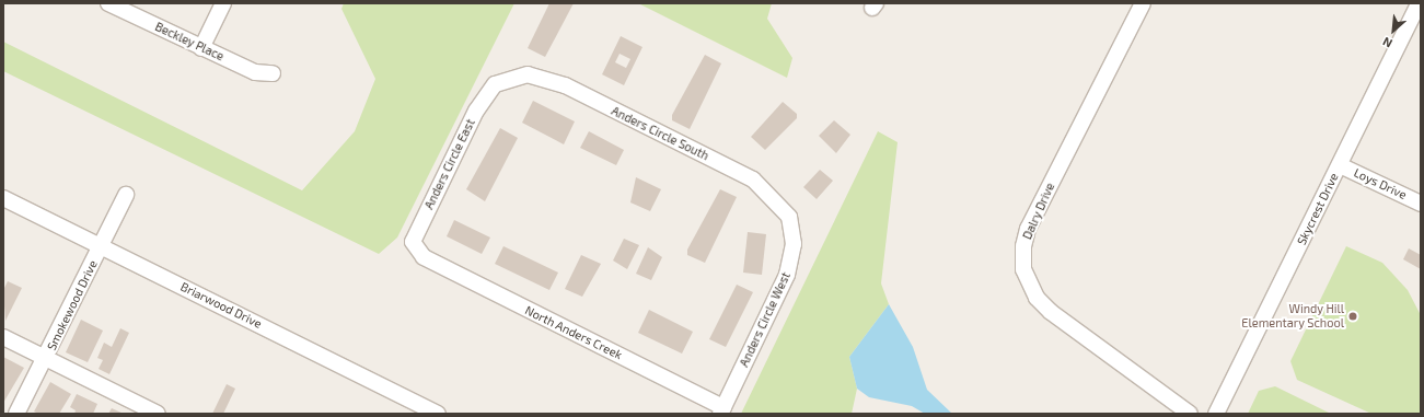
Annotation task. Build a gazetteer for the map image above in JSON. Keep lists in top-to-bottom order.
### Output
{
  "streets": {
    "street": [
      "Beckley Place",
      "Anders Circle South",
      "Anders Circle East",
      "Loys Drive",
      "Skycrest Drive",
      "Dalry Drive",
      "Smokewood Drive",
      "Briarwood Drive",
      "Anders Circle West",
      "North Anders Creek"
    ]
  },
  "crossings": [
    ["Anders Circle South", "Anders Circle East"],
    ["Anders Circle South", "Anders Circle West"],
    ["Anders Circle East", "North Anders Creek"],
    ["Loys Drive", "Skycrest Drive"],
    ["Smokewood Drive", "Briarwood Drive"],
    ["Anders Circle West", "North Anders Creek"]
  ],
  "places": ["Windy Hill Elementary School"],
  "north": "bottom left"
}
